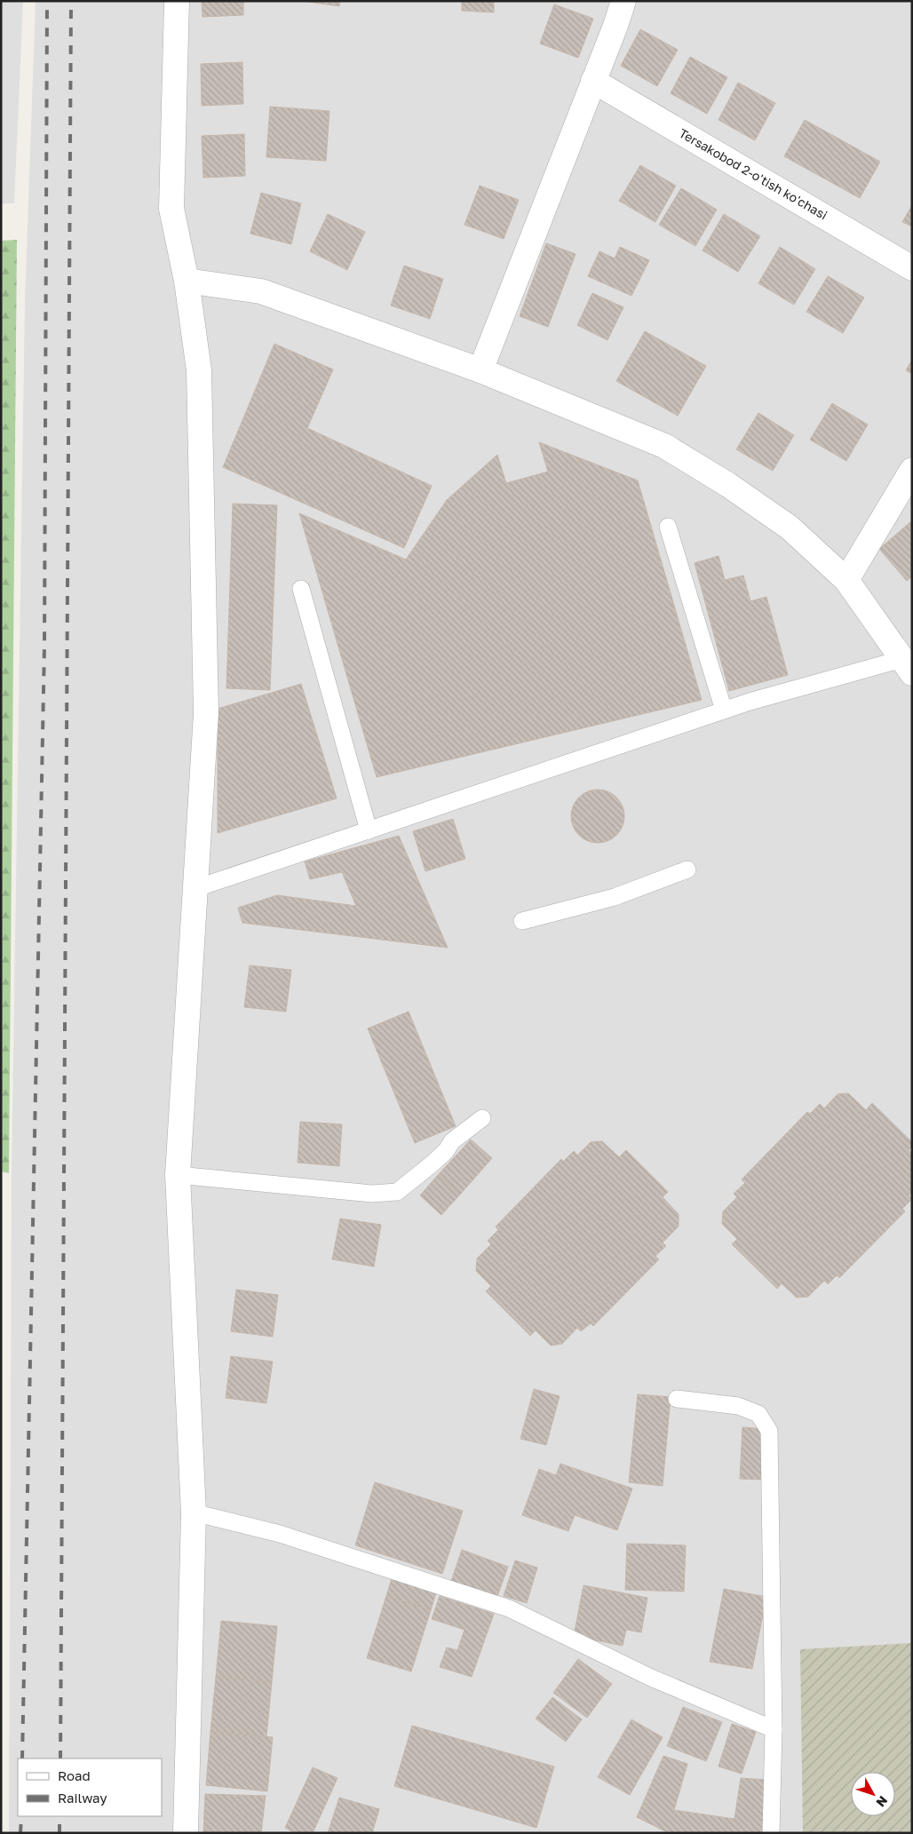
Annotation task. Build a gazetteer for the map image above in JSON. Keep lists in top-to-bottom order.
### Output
{
  "streets": {
    "street": ["Tersakobod 2-o'tish ko'chasi"]
  },
  "legend": ["Road", "Railway"],
  "north": "bottom right"
}
